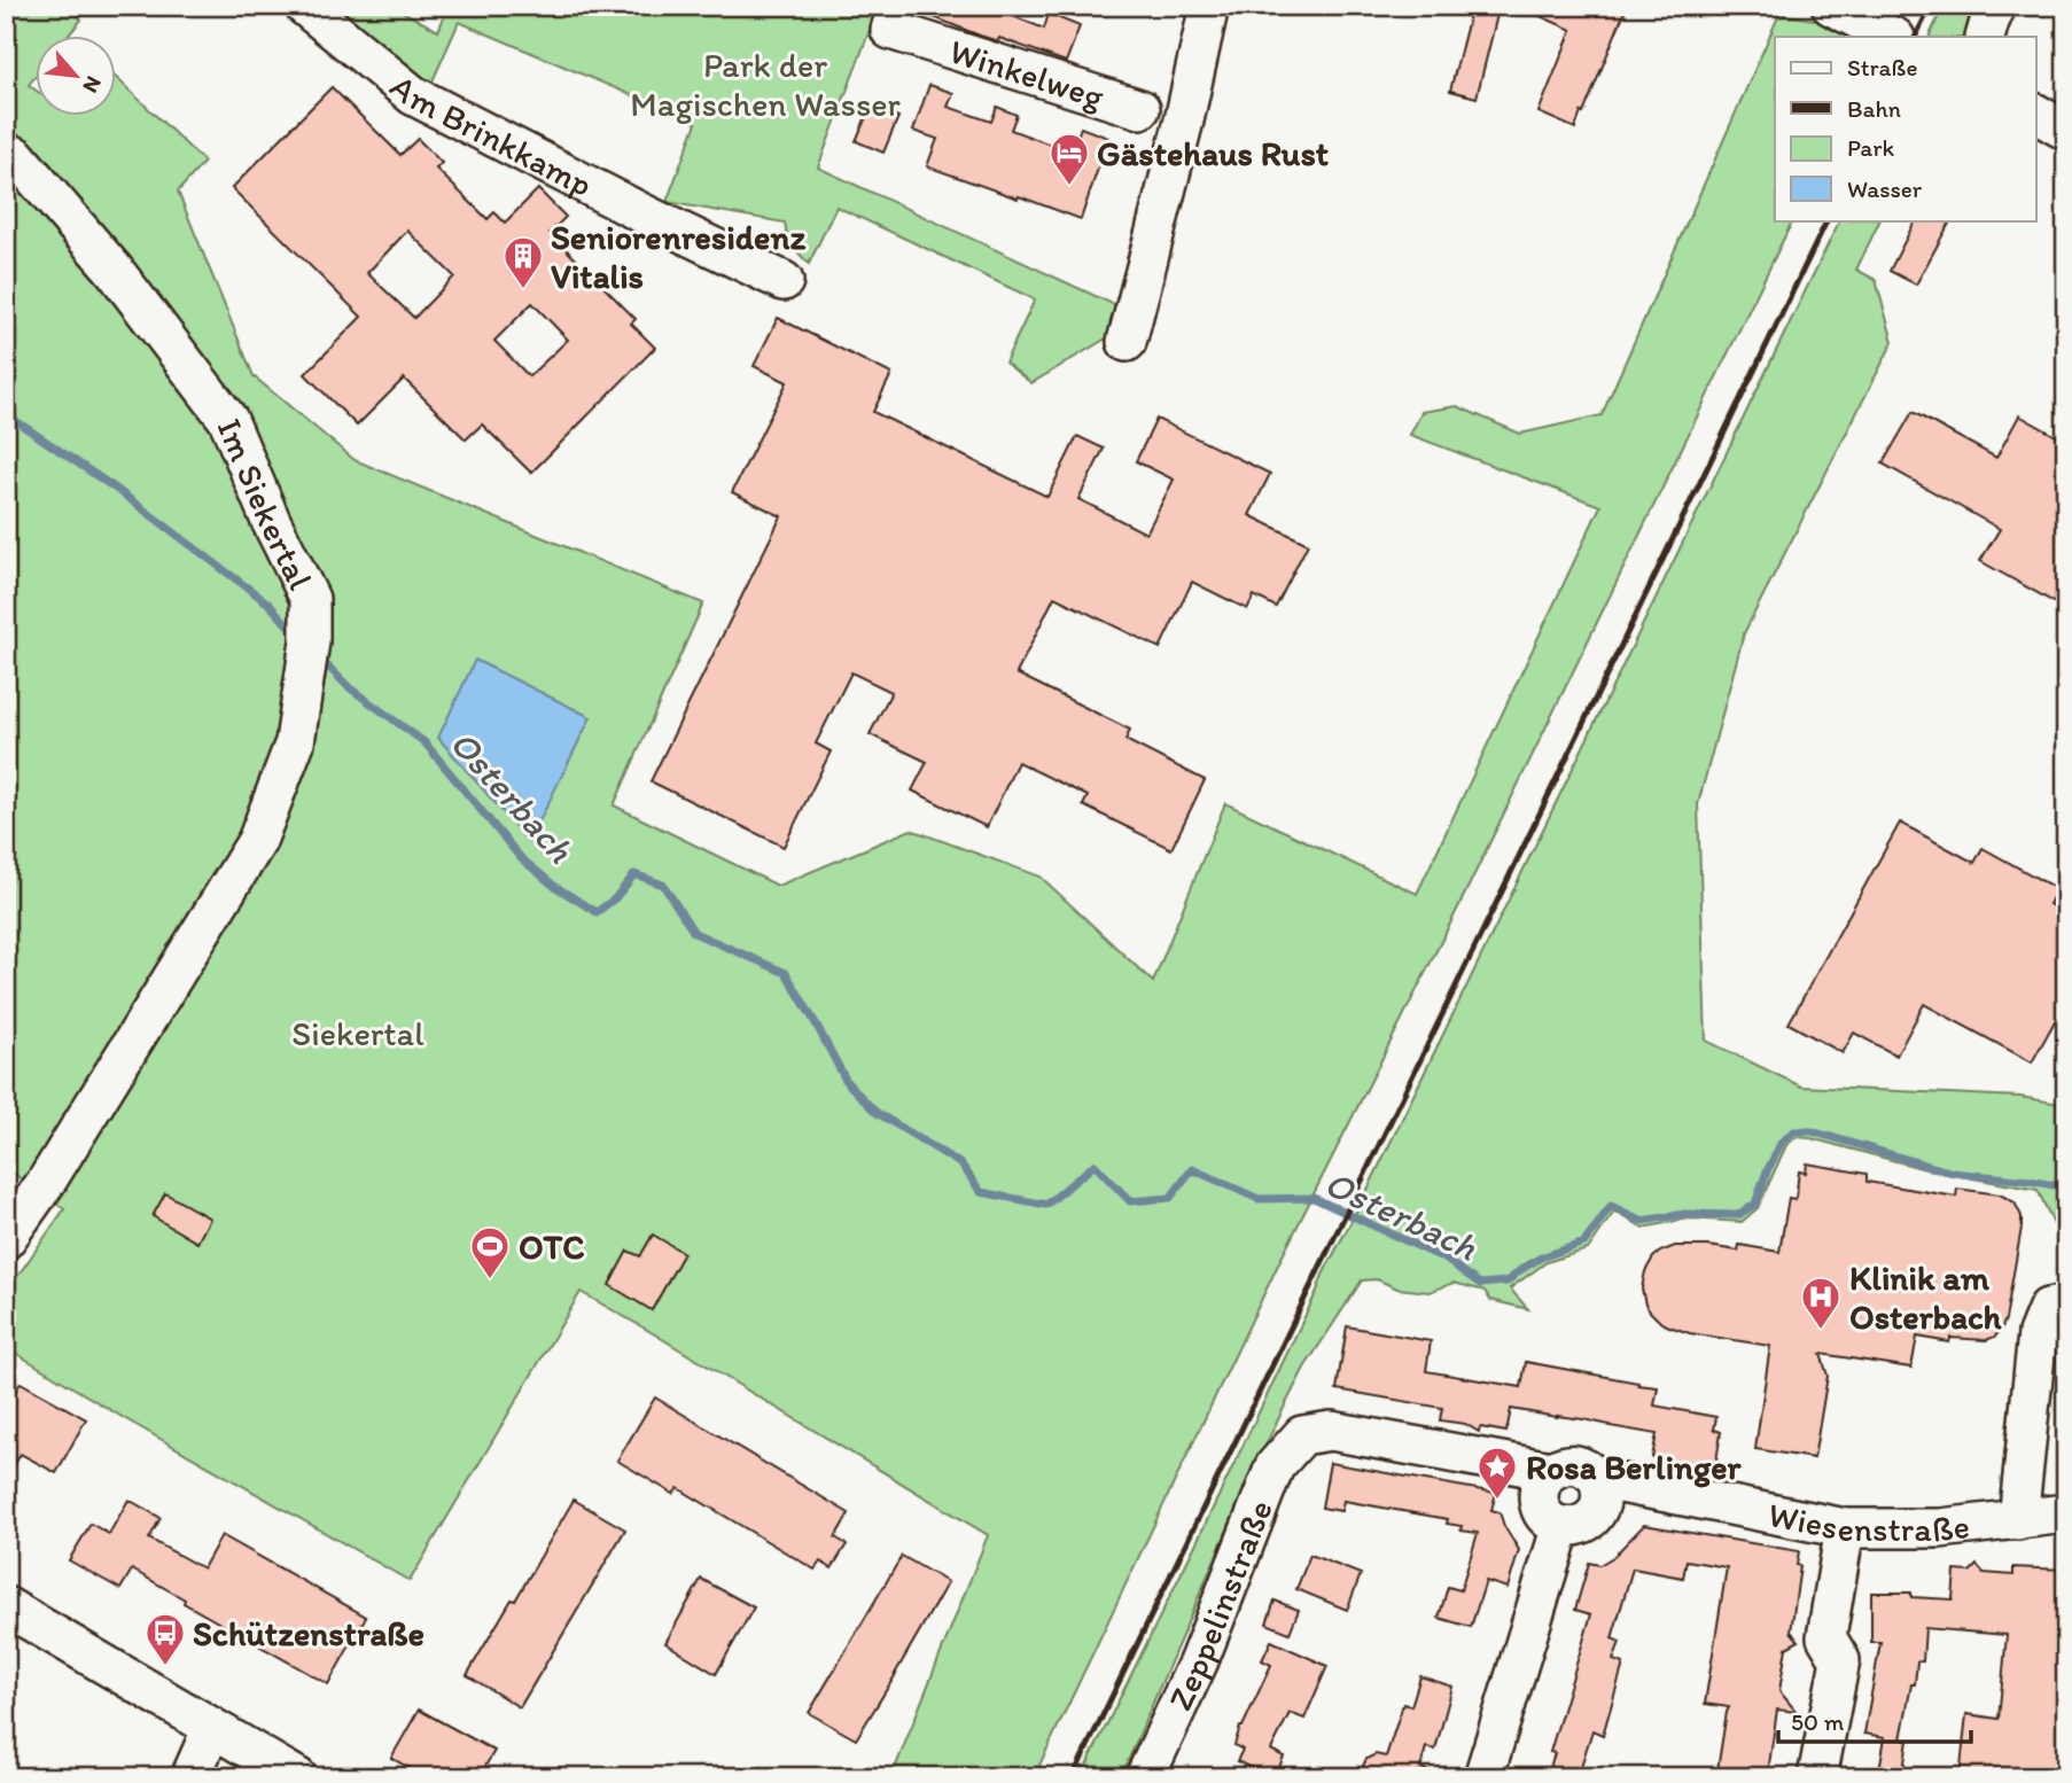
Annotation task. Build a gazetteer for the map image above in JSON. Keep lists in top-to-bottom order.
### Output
{
  "streets": {
    "street": [
      "Winkelweg",
      "Am Brinkkamp",
      "Im Siekertal",
      "Wiesenstraße",
      "Zeppelinstraße"
    ]
  },
  "crossings": [
    ["Wiesenstraße", "Zeppelinstraße"]
  ],
  "water": ["Osterbach"],
  "parks": ["Park der Magischen Wasser", "Siekertal"],
  "places": {
    "hotel": ["Gästehaus Rust"],
    "building": ["Seniorenresidenz Vitalis"],
    "sports": ["OTC"],
    "hospital": ["Klinik am Osterbach"],
    "place": ["Rosa Berlinger"],
    "bus stop": ["Schützenstraße"]
  },
  "legend": [
    "Straße",
    "Bahn",
    "Park",
    "Wasser"
  ],
  "scale_bar": "50 m",
  "north": "bottom right"
}
